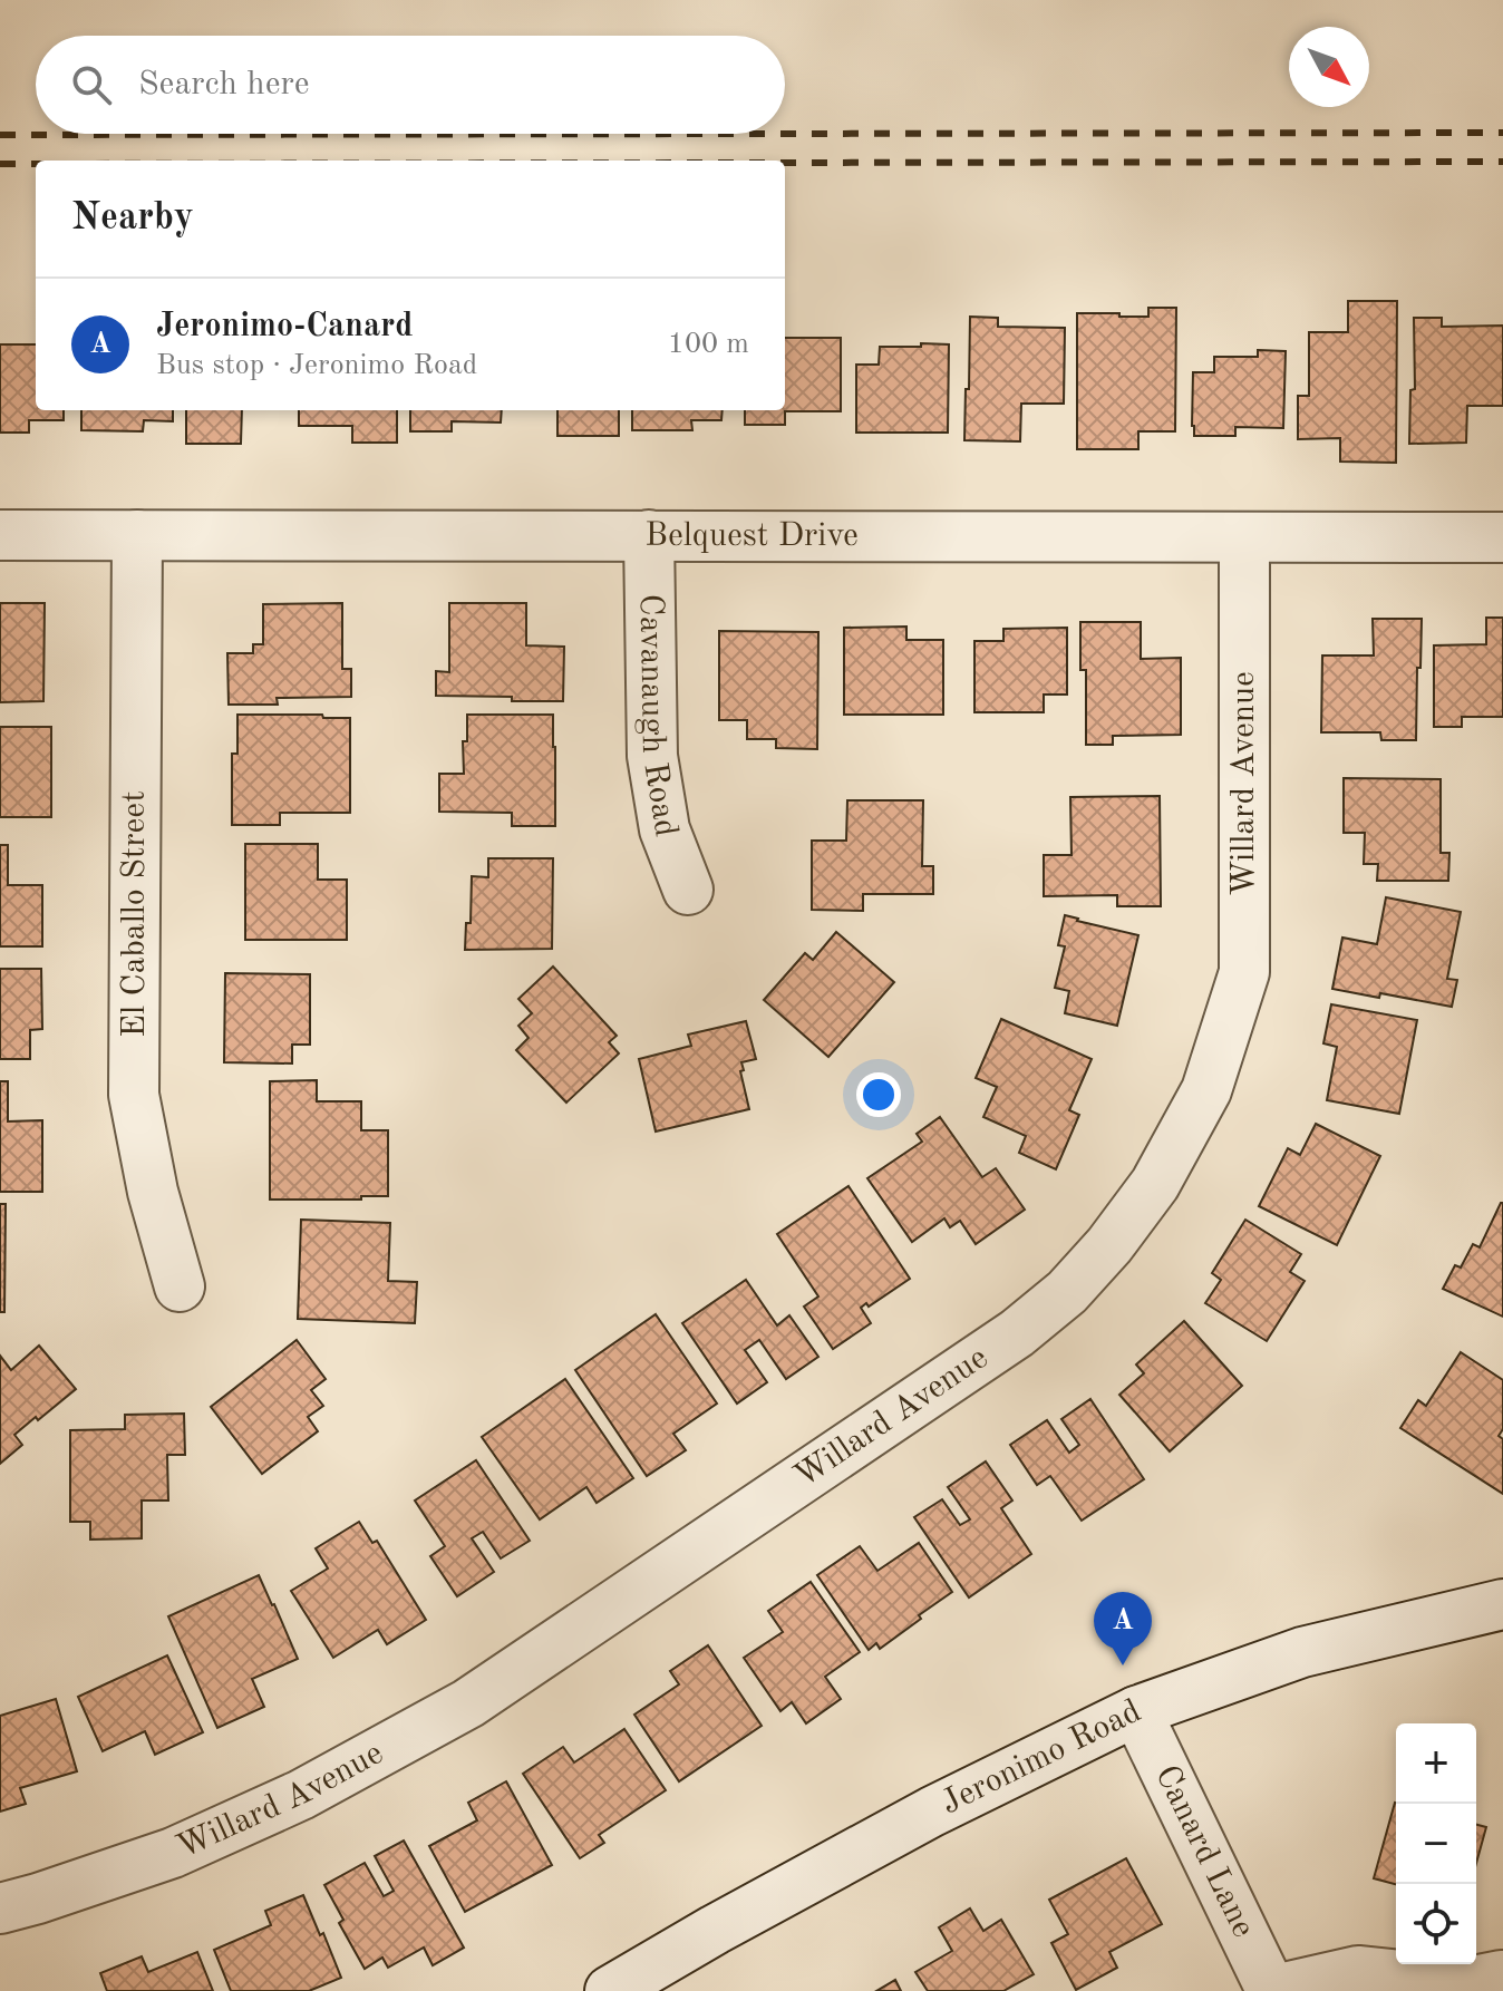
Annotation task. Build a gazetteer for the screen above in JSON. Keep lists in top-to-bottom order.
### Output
{
  "streets": {
    "street": [
      "Belquest Drive",
      "Cavanaugh Road",
      "Willard Avenue",
      "El Caballo Street",
      "Jeronimo Road",
      "Canard Lane"
    ]
  },
  "crossings": [
    ["Belquest Drive", "Cavanaugh Road"],
    ["Belquest Drive", "Willard Avenue"],
    ["Belquest Drive", "El Caballo Street"],
    ["Jeronimo Road", "Canard Lane"]
  ],
  "north": "bottom right",
  "page": {
    "search": "Search here",
    "heading": "Nearby",
    "list": [
      {
        "mark": "A",
        "name": "Jeronimo-Canard",
        "note": "Bus stop · Jeronimo Road",
        "value": "100 m"
      }
    ],
    "pins": "A",
    "map_buttons": ["+", "−"]
  }
}
